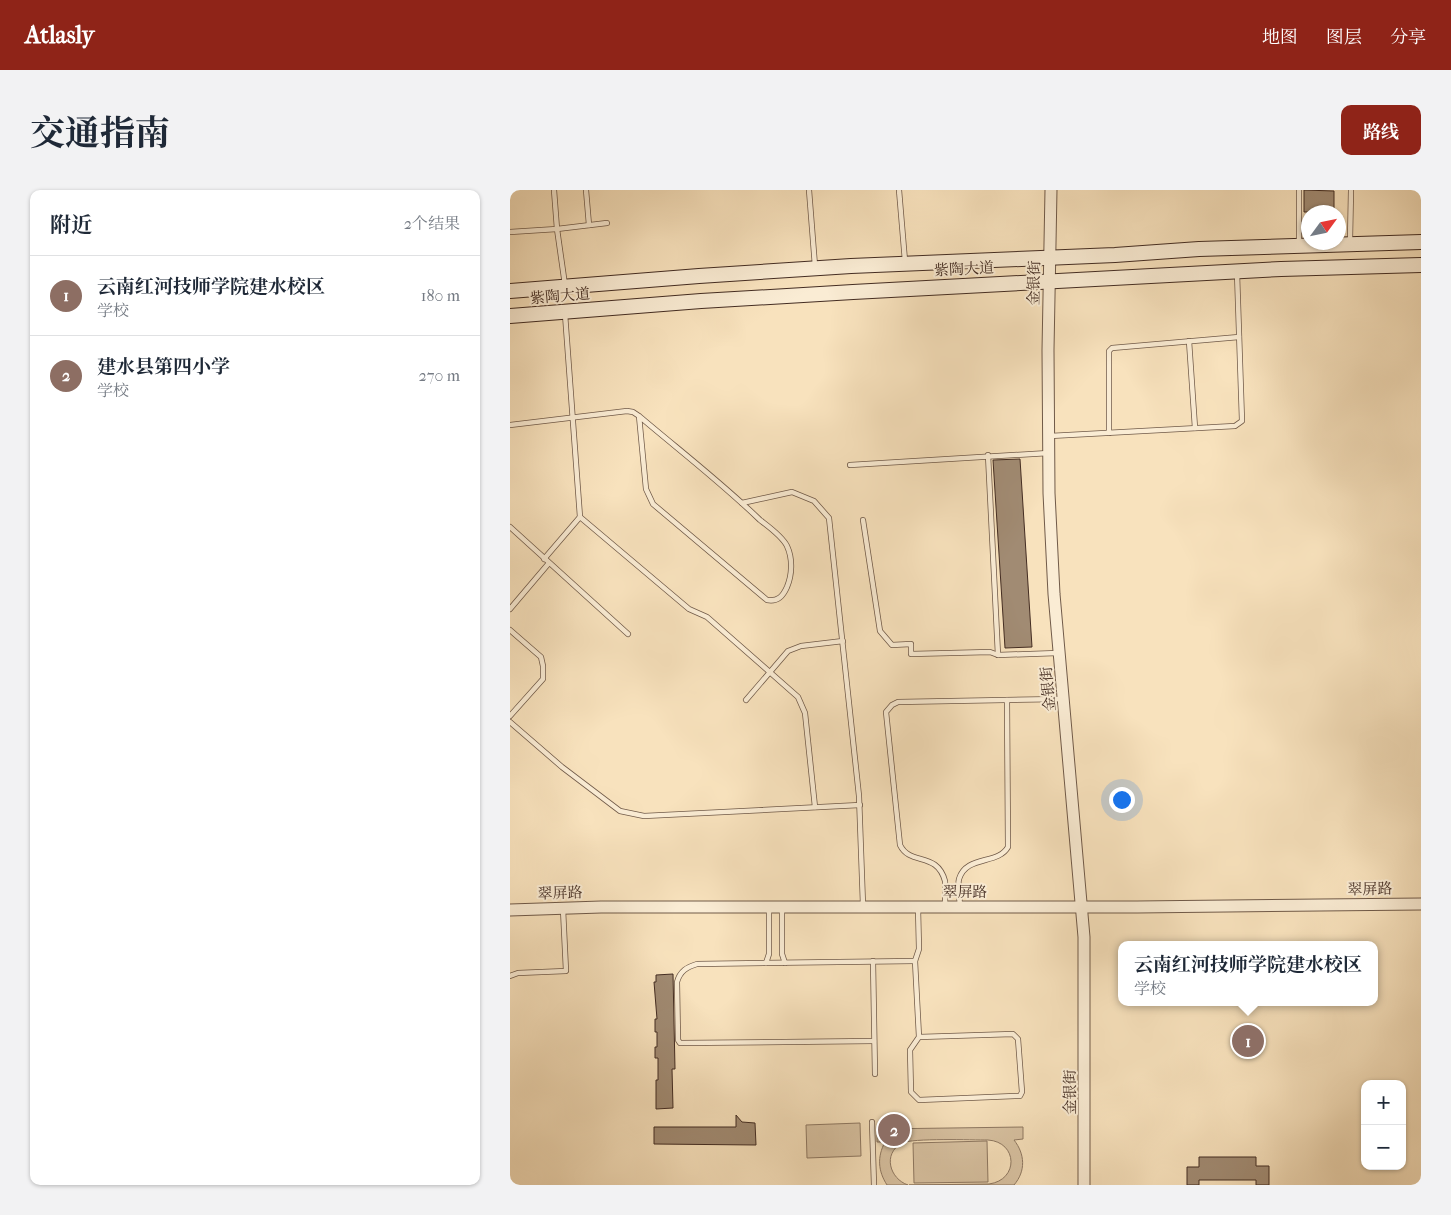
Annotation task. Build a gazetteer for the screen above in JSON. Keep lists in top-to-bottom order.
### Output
{
  "streets": {
    "main road": ["紫陶大道"],
    "street": ["金银街", "翠屏路"]
  },
  "crossings": [
    ["紫陶大道", "金银街"],
    ["金银街", "翠屏路"]
  ],
  "north": "top right",
  "page": {
    "header": "Atlasly",
    "nav": ["地图", "图层", "分享"],
    "title": "交通指南",
    "buttons": "路线",
    "heading": ["附近", "2个结果"],
    "list": [
      {
        "mark": "1",
        "name": "云南红河技师学院建水校区",
        "note": "学校",
        "value": "180 m"
      },
      {
        "mark": "2",
        "name": "建水县第四小学",
        "note": "学校",
        "value": "270 m"
      }
    ],
    "popup": ["云南红河技师学院建水校区", "学校"],
    "pins": ["1", "2"],
    "map_buttons": ["+", "−"]
  }
}
